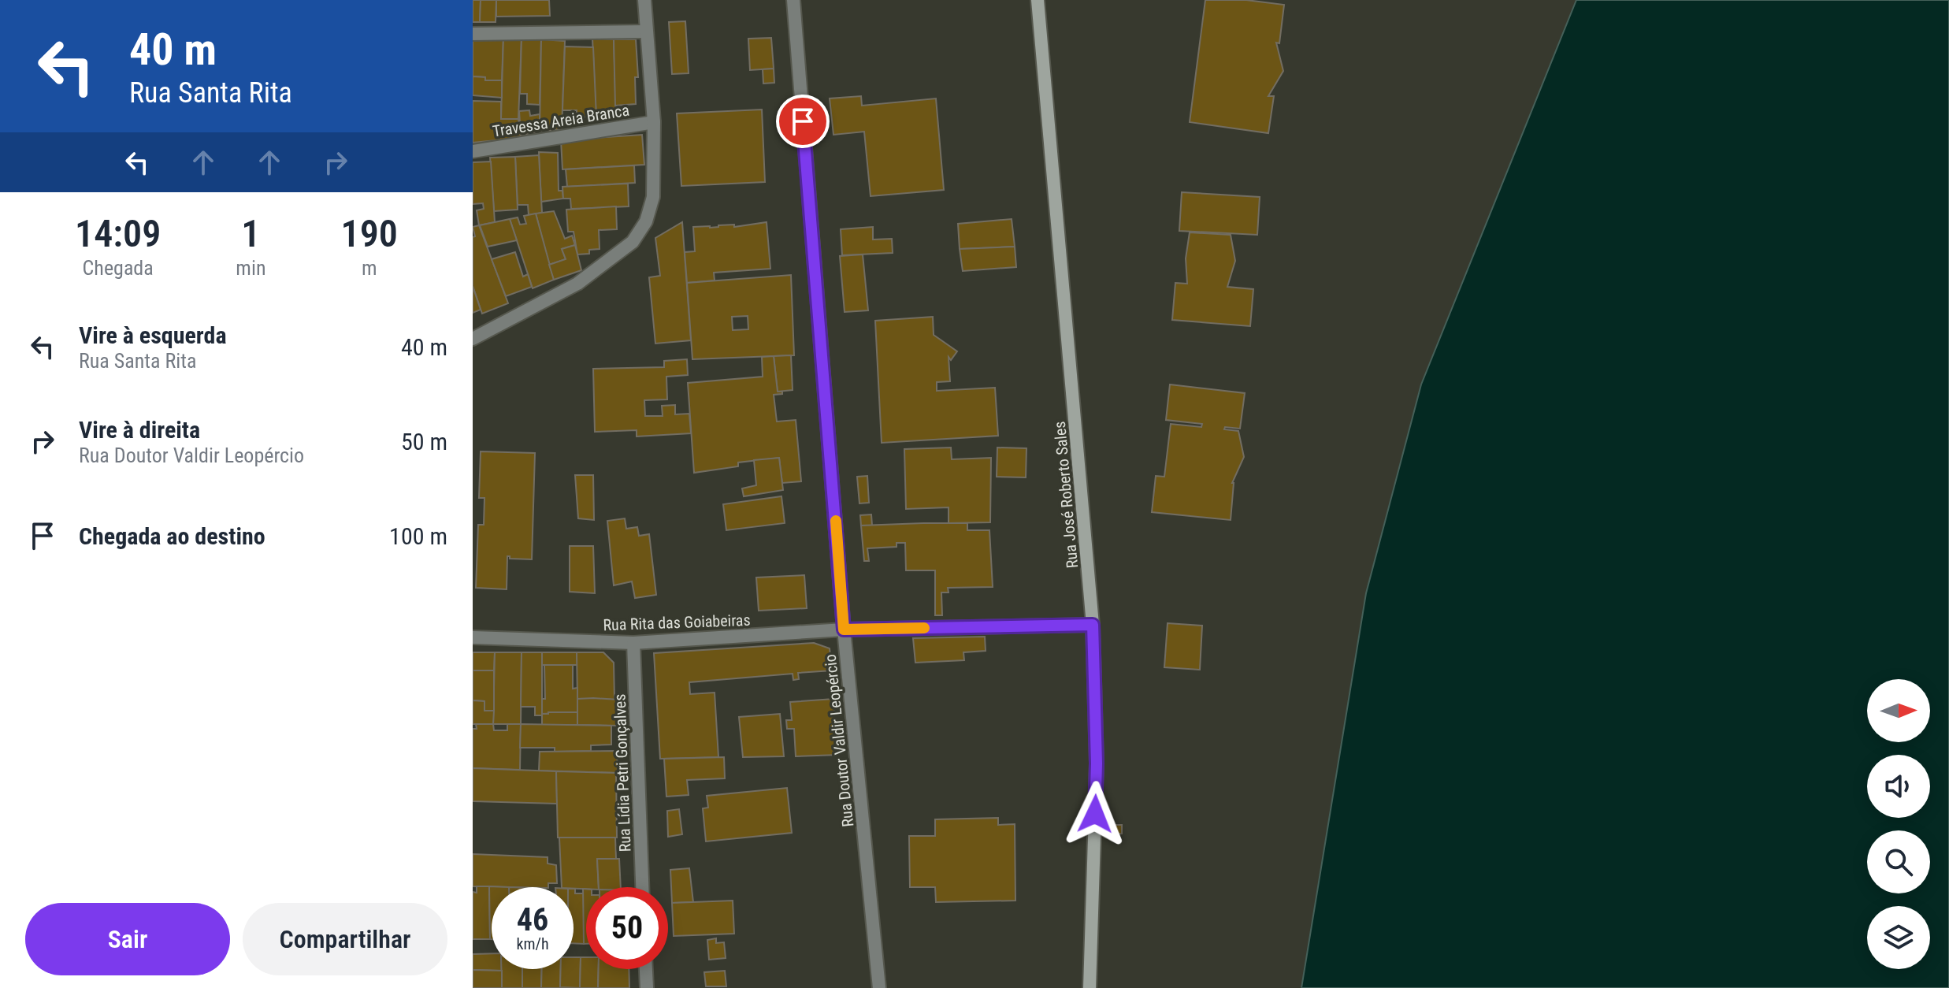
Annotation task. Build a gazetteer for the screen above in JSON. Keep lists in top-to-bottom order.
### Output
{
  "streets": {
    "main road": ["Rua José Roberto Sales"],
    "street": [
      "Travessa Areia Branca",
      "Rua Rita das Goiabeiras",
      "Rua Doutor Valdir Leopércio",
      "Rua Lídia Petri Gonçalves"
    ]
  },
  "crossings": [
    ["Rua José Roberto Sales", "Rua Rita das Goiabeiras"],
    ["Rua Rita das Goiabeiras", "Rua Doutor Valdir Leopércio"],
    ["Rua Rita das Goiabeiras", "Rua Lídia Petri Gonçalves"]
  ],
  "north": "right",
  "page": {
    "turn": ["40 m", "Rua Santa Rita"],
    "eta": [
      "14:09",
      "Chegada",
      "1",
      "min",
      "190",
      "m"
    ],
    "list": [
      {
        "name": "Vire à esquerda",
        "note": "Rua Santa Rita",
        "value": "40 m"
      },
      {
        "name": "Vire à direita",
        "note": "Rua Doutor Valdir Leopércio",
        "value": "50 m"
      },
      {
        "name": "Chegada ao destino",
        "value": "100 m"
      }
    ],
    "speed": "46 km/h",
    "limit": "50",
    "buttons": ["Sair", "Compartilhar"]
  }
}
